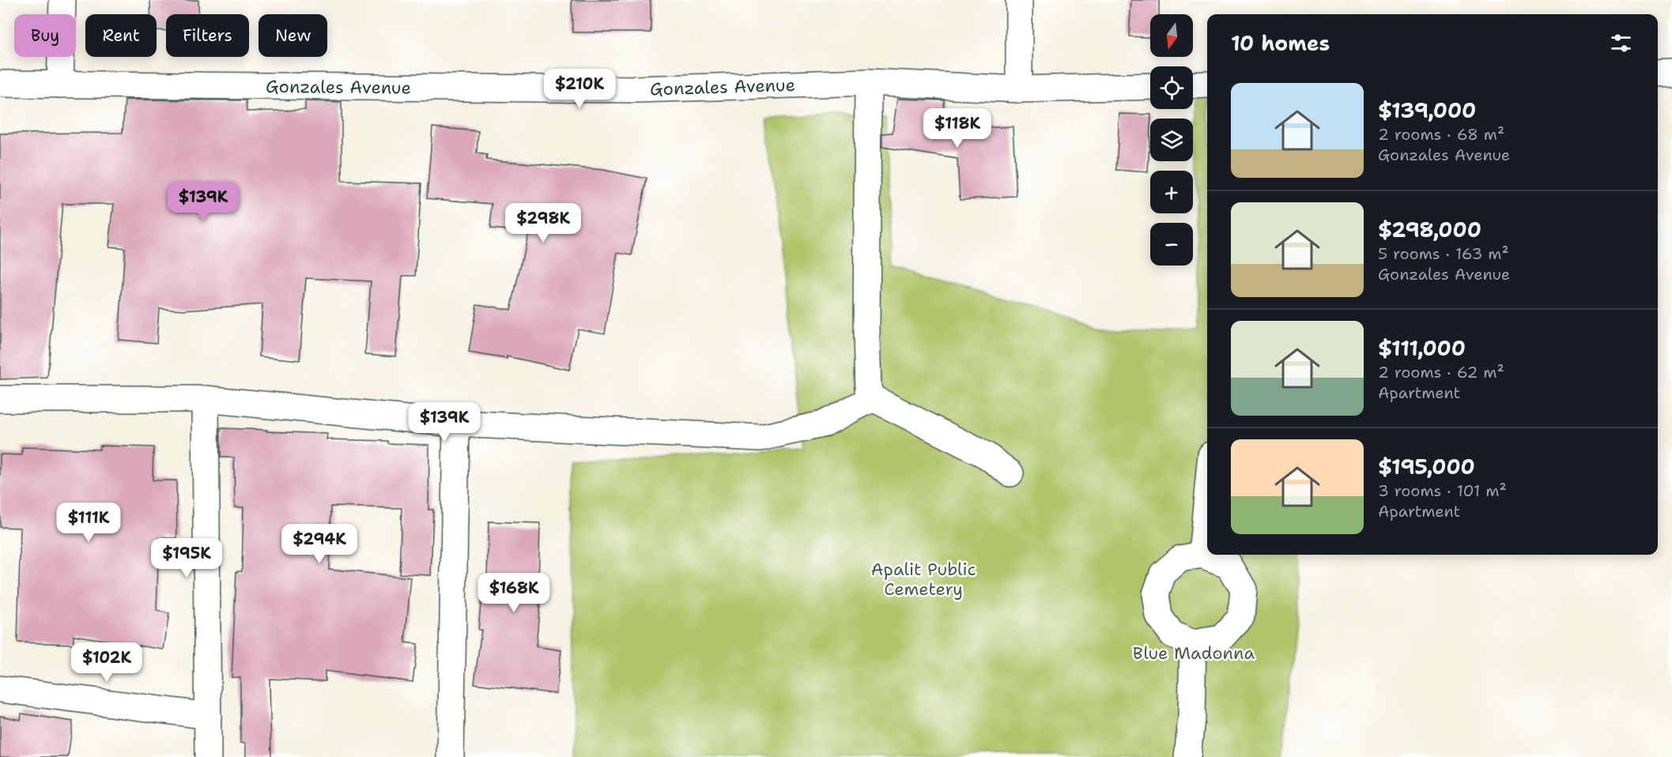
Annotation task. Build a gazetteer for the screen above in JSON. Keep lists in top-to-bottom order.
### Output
{
  "streets": {
    "street": ["Gonzales Avenue"]
  },
  "parks": ["Apalit Public Cemetery", "Blue Madonna"],
  "north": "bottom",
  "page": {
    "map_buttons": ["+", "−"],
    "chip": [
      "Buy",
      "Rent",
      "Filters",
      "New"
    ],
    "heading": "10 homes",
    "price": [
      "$210K",
      "$118K",
      "$139K",
      "$298K",
      "$139K",
      "$111K",
      "$294K",
      "$195K",
      "$168K",
      "$102K"
    ],
    "list": [
      {
        "name": "$139,000",
        "note": "2 rooms · 68 m² · Gonzales Avenue"
      },
      {
        "name": "$298,000",
        "note": "5 rooms · 163 m² · Gonzales Avenue"
      },
      {
        "name": "$111,000",
        "note": "2 rooms · 62 m² · Apartment"
      },
      {
        "name": "$195,000",
        "note": "3 rooms · 101 m² · Apartment"
      }
    ]
  }
}
